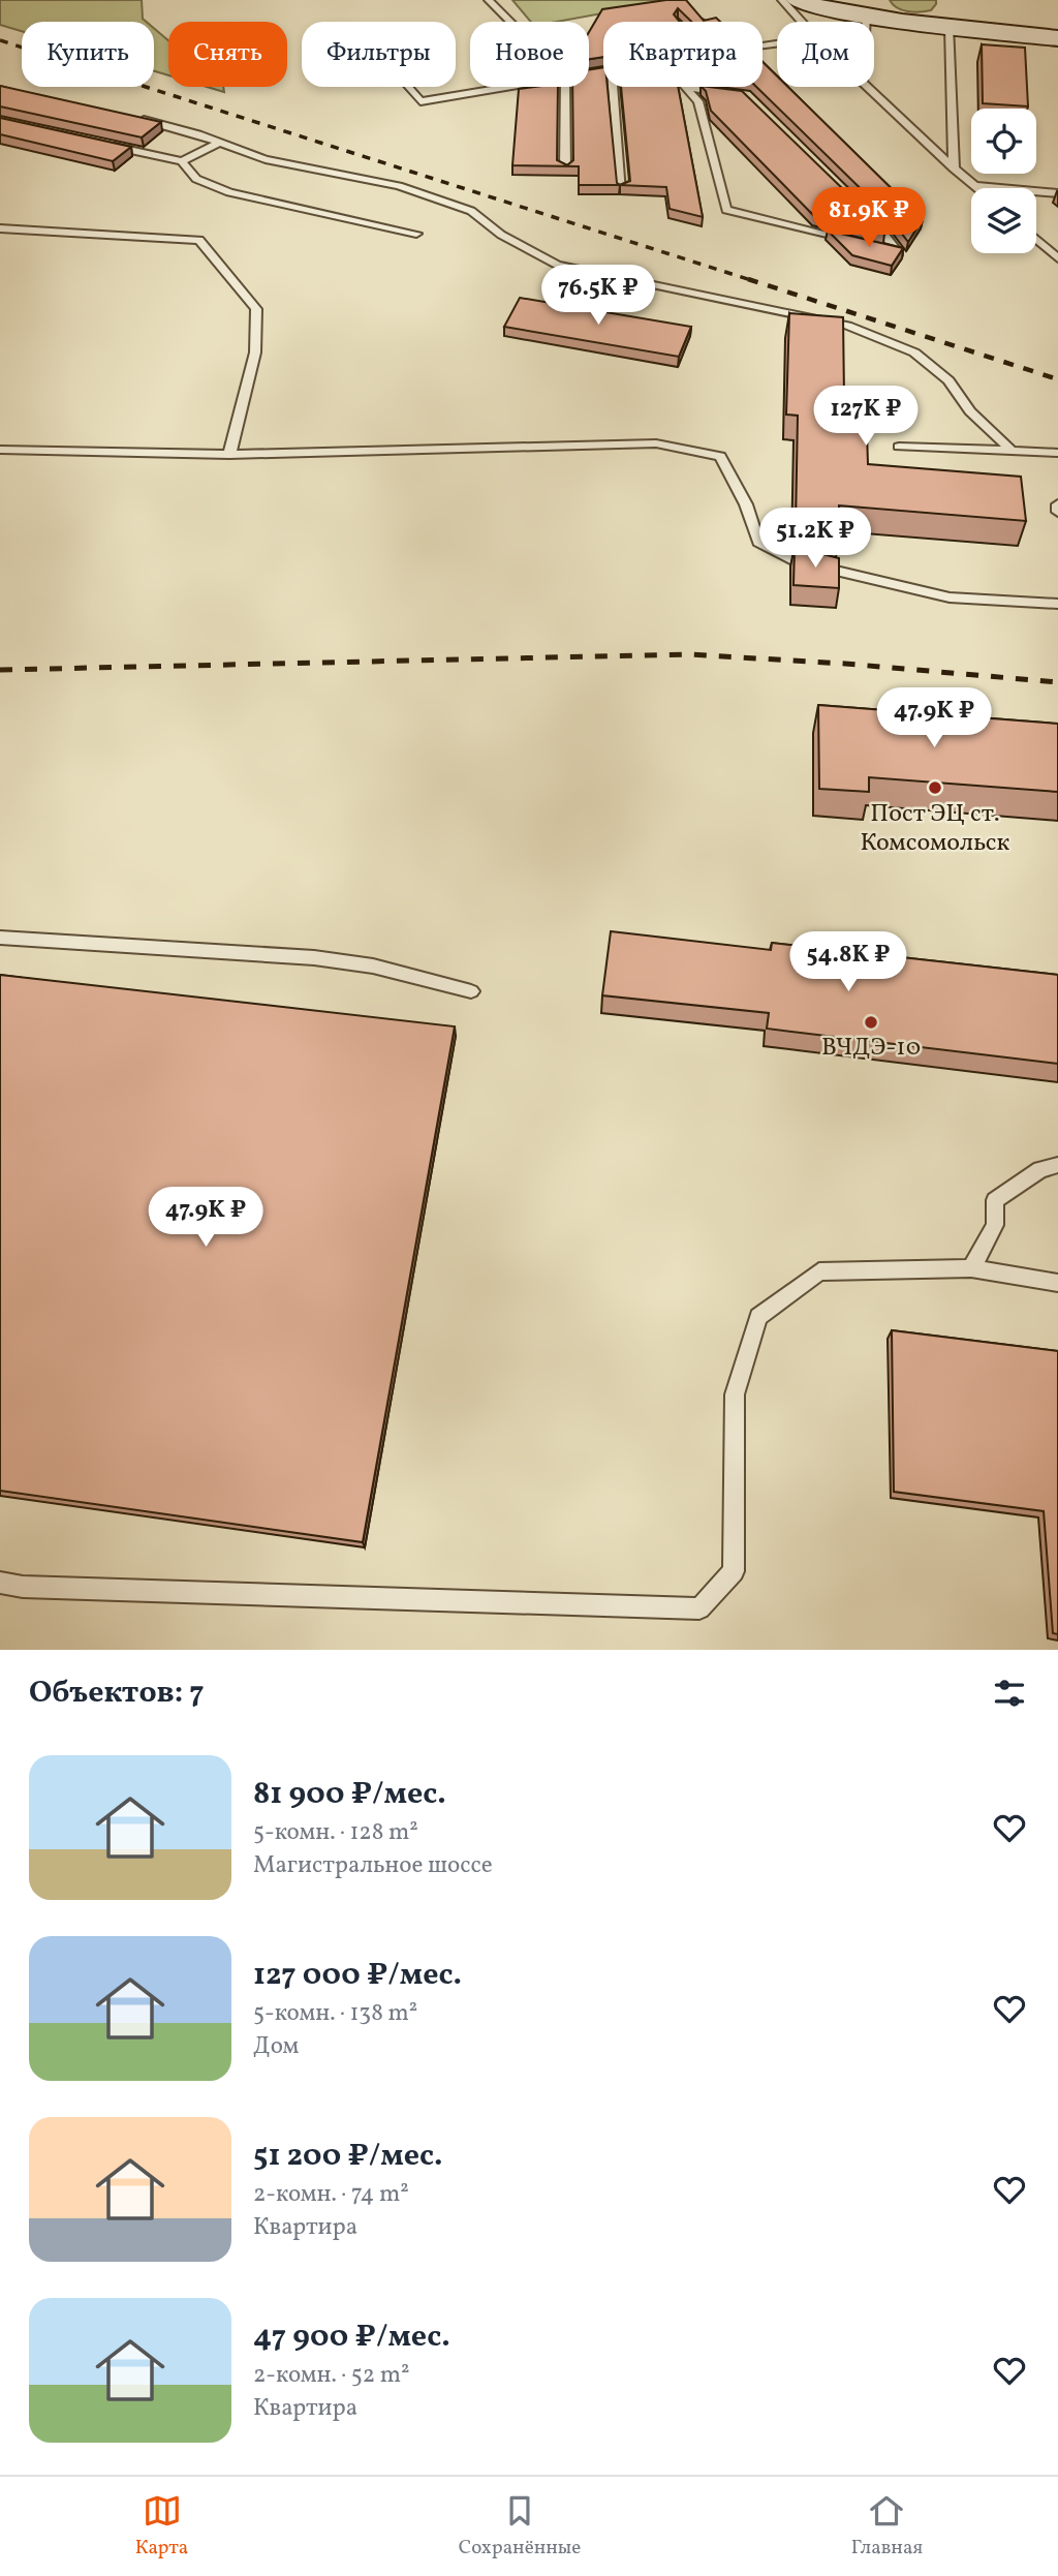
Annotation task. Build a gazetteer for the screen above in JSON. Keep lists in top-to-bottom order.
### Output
{
  "places": ["Пост ЭЦ ст. Комсомольск", "ВЧДЭ-10"],
  "page": {
    "chip": [
      "Купить",
      "Снять",
      "Фильтры",
      "Новое",
      "Квартира",
      "Дом"
    ],
    "price": [
      "81.9K ₽",
      "76.5K ₽",
      "127K ₽",
      "51.2K ₽",
      "47.9K ₽",
      "54.8K ₽",
      "47.9K ₽"
    ],
    "heading": "Объектов: 7",
    "list": [
      {
        "name": "81 900 ₽/мес.",
        "note": "5-комн. · 128 m² · Магистральное шоссе"
      },
      {
        "name": "127 000 ₽/мес.",
        "note": "5-комн. · 138 m² · Дом"
      },
      {
        "name": "51 200 ₽/мес.",
        "note": "2-комн. · 74 m² · Квартира"
      },
      {
        "name": "47 900 ₽/мес.",
        "note": "2-комн. · 52 m² · Квартира"
      }
    ],
    "tabs": ["Карта", "Сохранённые", "Главная"]
  }
}
